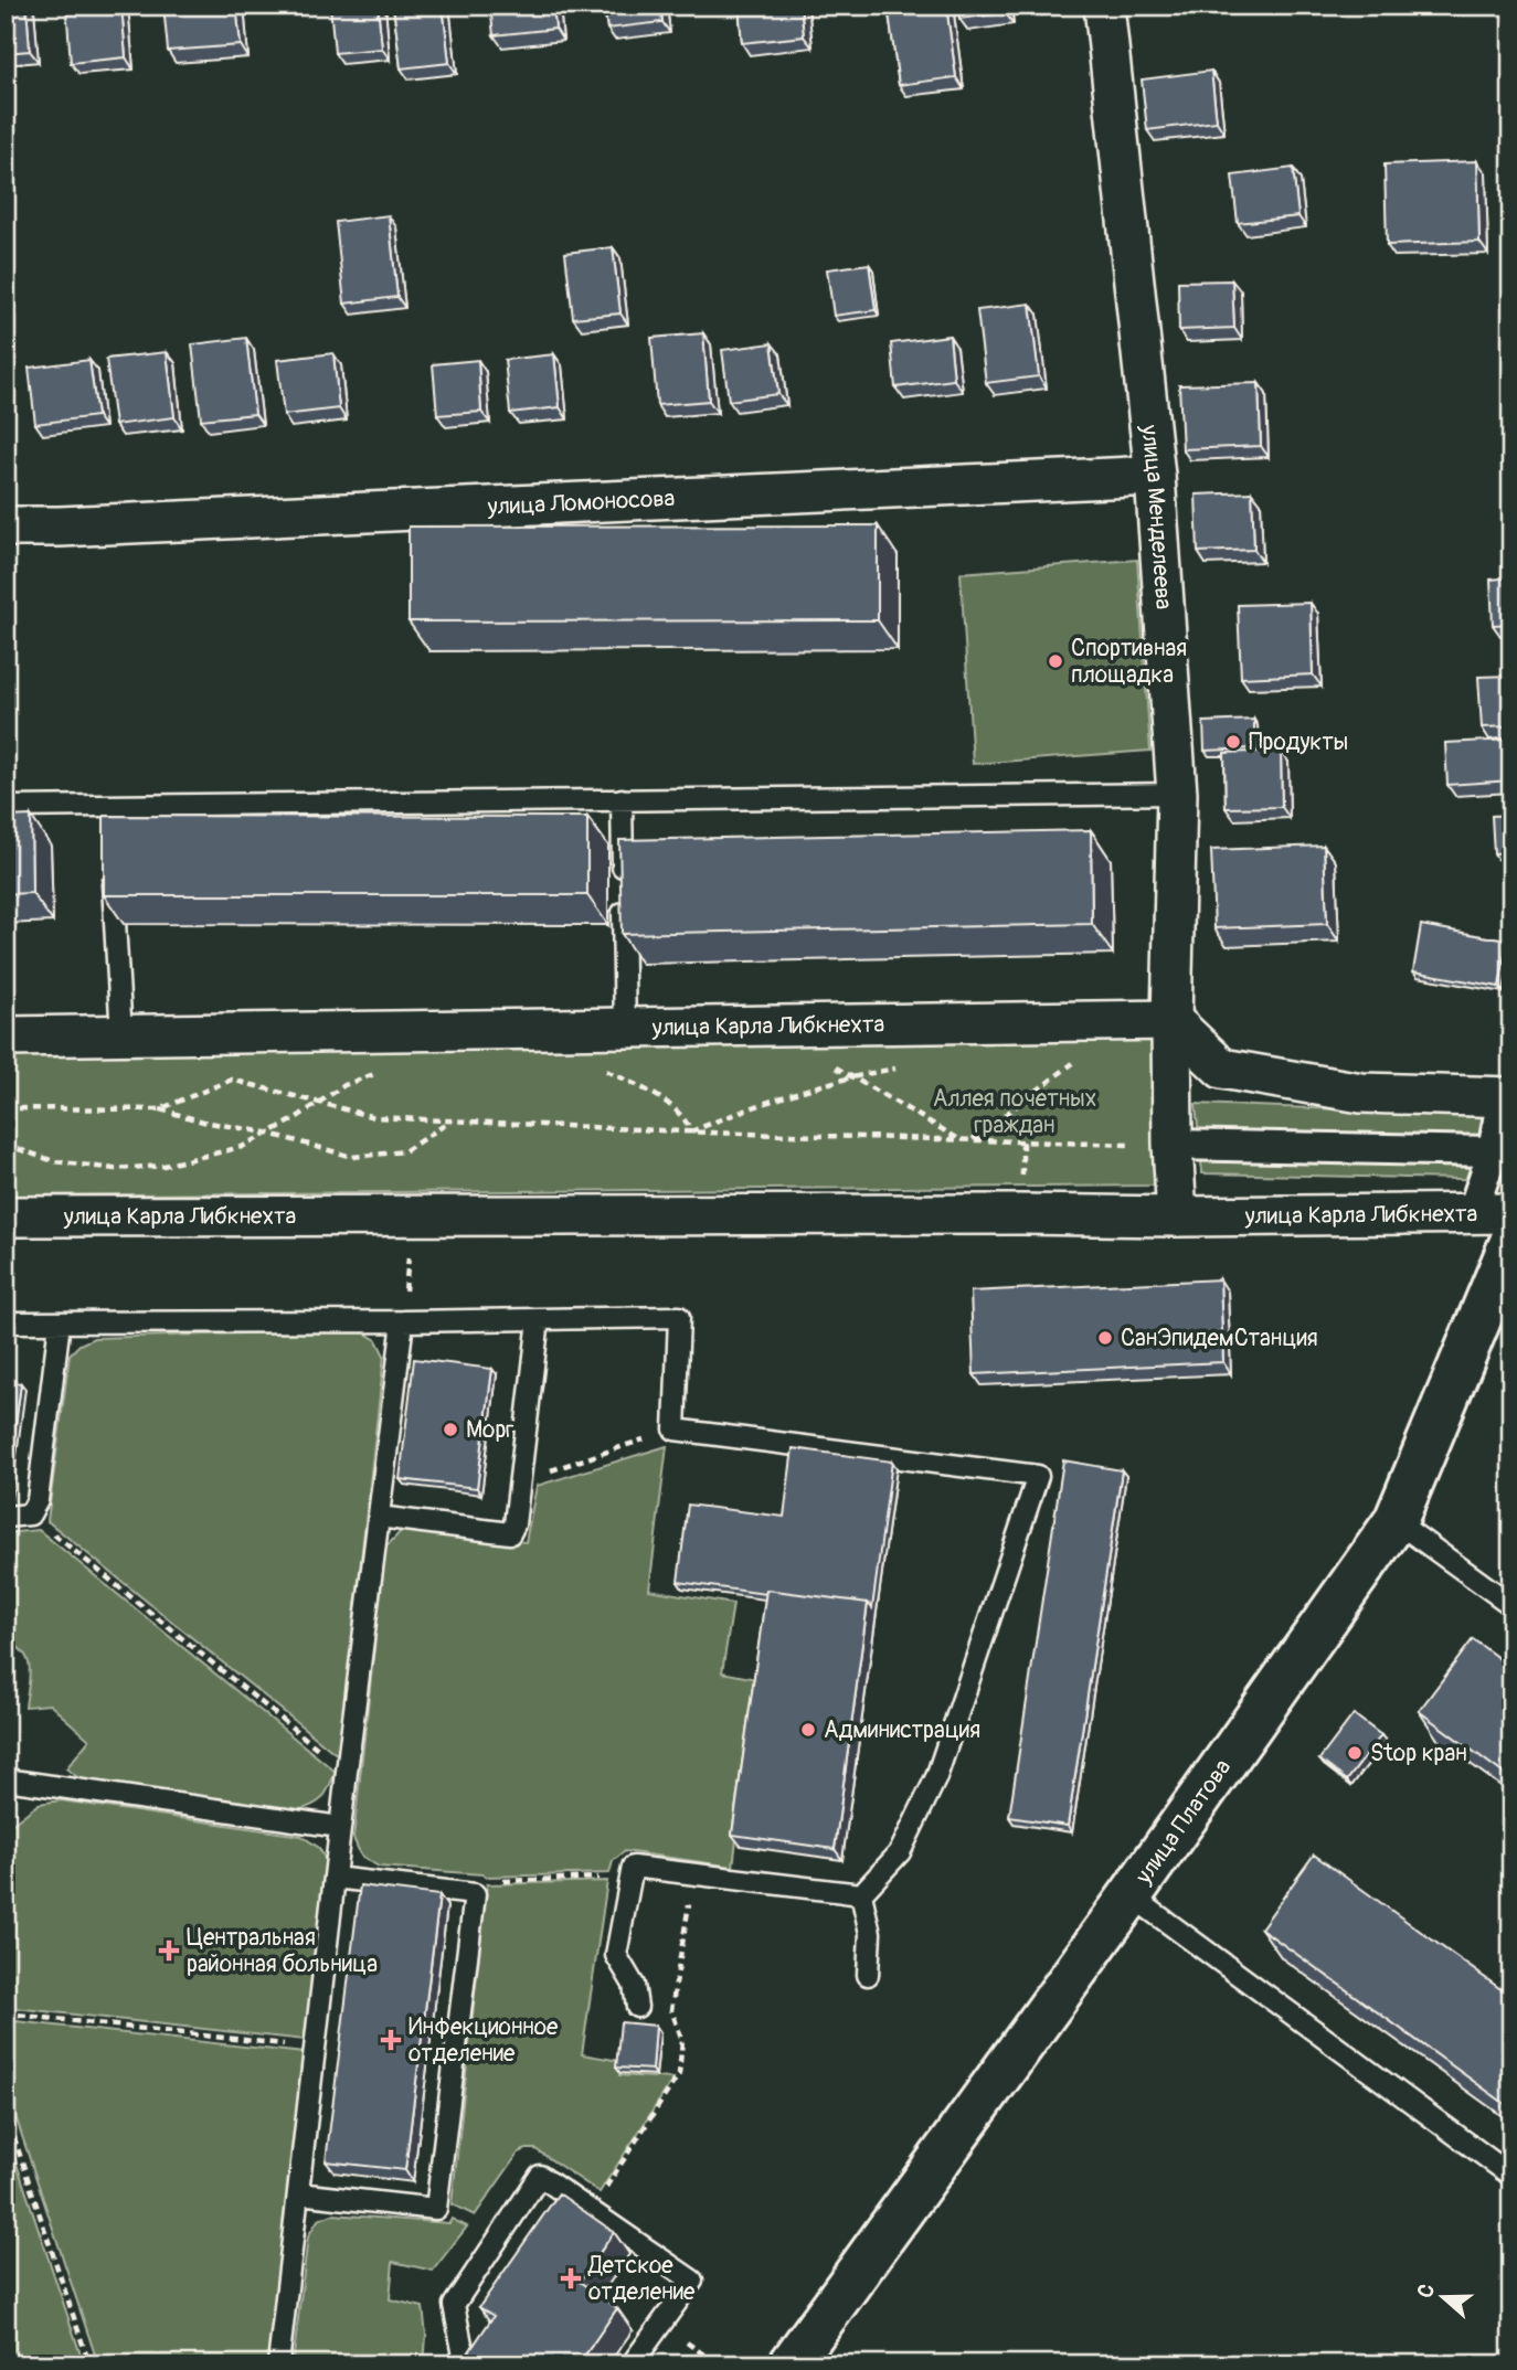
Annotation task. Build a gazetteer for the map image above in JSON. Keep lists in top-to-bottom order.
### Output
{
  "streets": {
    "street": [
      "улица Ломоносова",
      "улица Менделеева",
      "улица Карла Либкнехта",
      "улица Платова"
    ]
  },
  "crossings": [
    ["улица Ломоносова", "улица Менделеева"],
    ["улица Менделеева", "улица Карла Либкнехта"]
  ],
  "parks": ["Аллея почетных граждан"],
  "places": {
    "other": [
      "Спортивная площадка",
      "Продукты",
      "СанЭпидемСтанция",
      "Морг",
      "Администрация",
      "Stop кран"
    ],
    "health": ["Центральная районная больница", "Инфекционное отделение", "Детское отделение"]
  },
  "north": "left"
}
